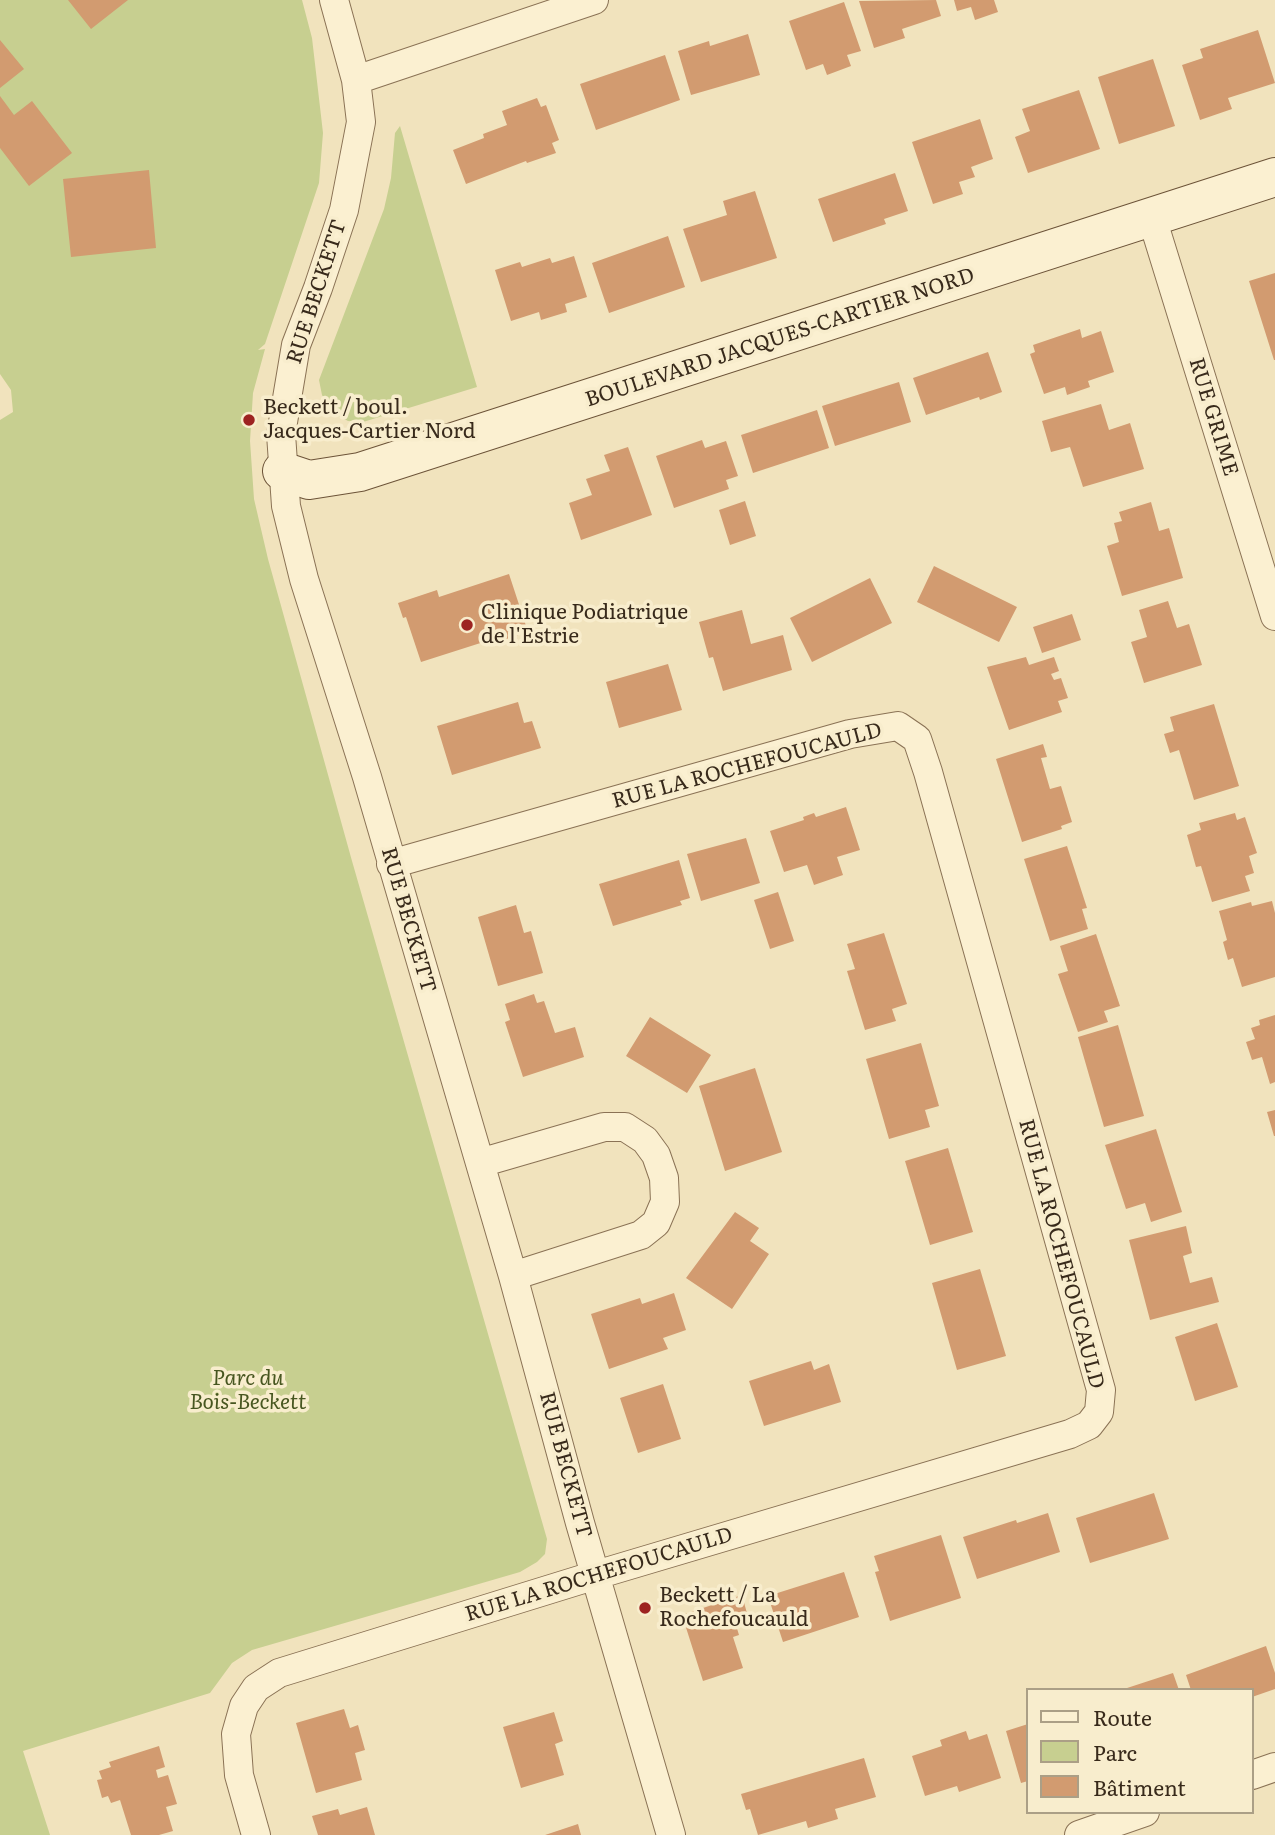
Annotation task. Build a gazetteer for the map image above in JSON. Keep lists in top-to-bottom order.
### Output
{
  "streets": {
    "street": [
      "RUE BECKETT",
      "BOULEVARD JACQUES-CARTIER NORD",
      "RUE GRIME",
      "RUE LA ROCHEFOUCAULD"
    ]
  },
  "crossings": [
    ["RUE BECKETT", "BOULEVARD JACQUES-CARTIER NORD"],
    ["RUE BECKETT", "RUE LA ROCHEFOUCAULD"],
    ["BOULEVARD JACQUES-CARTIER NORD", "RUE GRIME"]
  ],
  "parks": ["Parc du Bois-Beckett"],
  "places": ["Beckett / boul. Jacques-Cartier Nord", "Clinique Podiatrique de l'Estrie", "Beckett / La Rochefoucauld"],
  "legend": ["Route", "Parc", "Bâtiment"]
}
